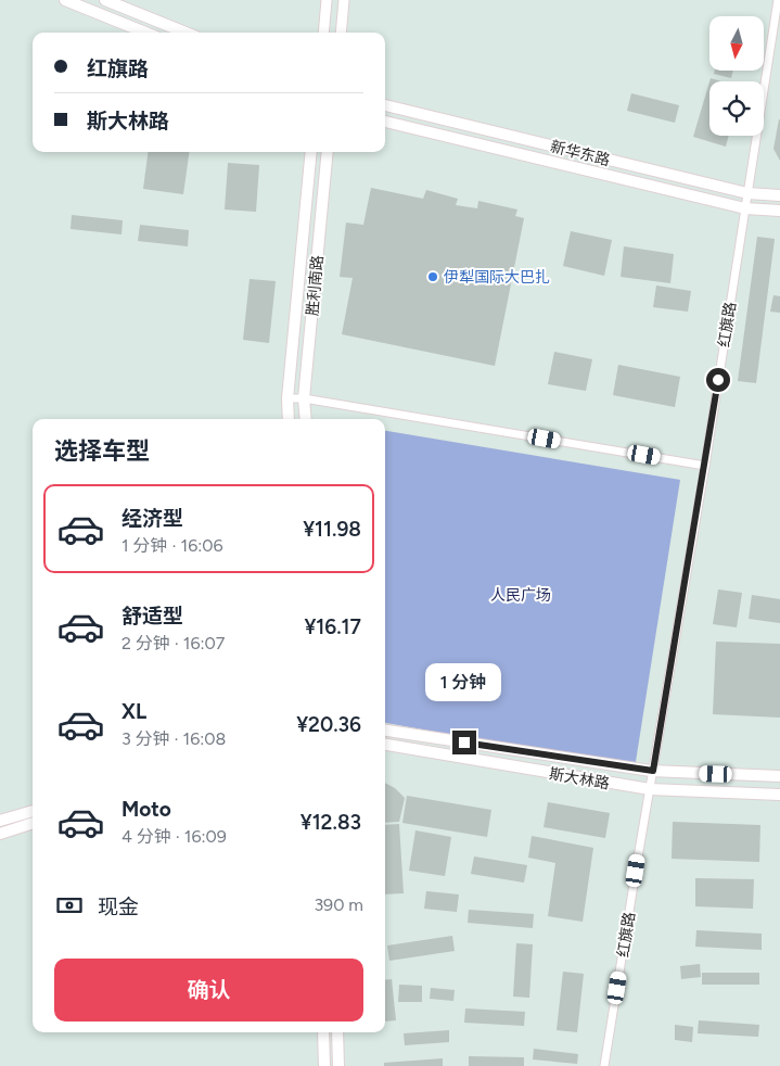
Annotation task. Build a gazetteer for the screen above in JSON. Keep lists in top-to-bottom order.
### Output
{
  "streets": {
    "main road": ["新华东路", "胜利南路", "斯大林路"],
    "street": ["红旗路"]
  },
  "crossings": [
    ["新华东路", "红旗路"],
    ["红旗路", "斯大林路"]
  ],
  "parks": ["人民广场"],
  "places": ["伊犁国际大巴扎"],
  "north": "bottom",
  "page": {
    "banner": ["红旗路", "斯大林路"],
    "heading": "选择车型",
    "list": [
      {
        "name": "经济型",
        "note": "1 分钟 · 16:06",
        "value": "¥11.98"
      },
      {
        "name": "舒适型",
        "note": "2 分钟 · 16:07",
        "value": "¥16.17"
      },
      {
        "name": "XL",
        "note": "3 分钟 · 16:08",
        "value": "¥20.36"
      },
      {
        "name": "Moto",
        "note": "4 分钟 · 16:09",
        "value": "¥12.83"
      }
    ],
    "bubble": "1 分钟",
    "pay": ["现金", "390 m"],
    "buttons": "确认"
  }
}
